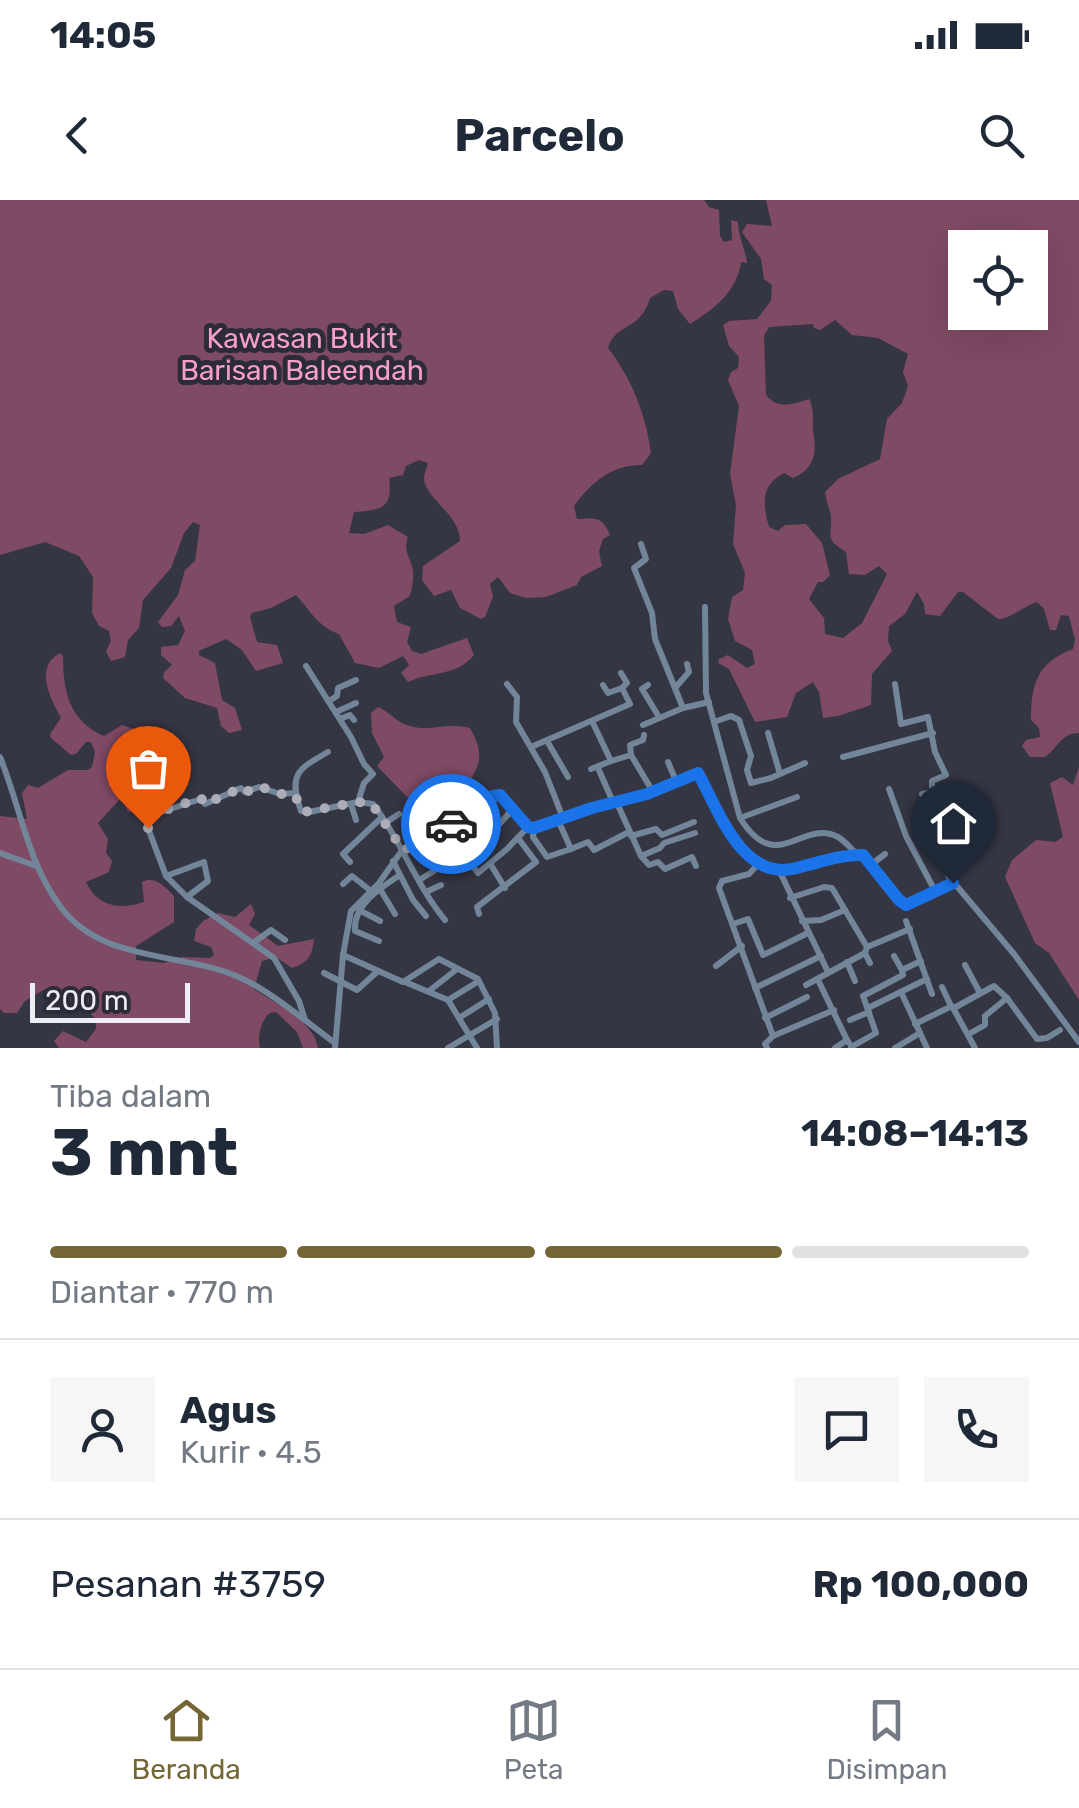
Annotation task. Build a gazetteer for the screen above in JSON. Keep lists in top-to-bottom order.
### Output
{
  "parks": ["Kawasan Bukit Barisan Baleendah"],
  "scale_bar": "200 m",
  "page": {
    "status": "14:05",
    "header": "Parcelo",
    "scale": "200 m",
    "heading": ["3 mnt", "Tiba dalam", "14:08–14:13"],
    "panel": [
      "Agus",
      "Kurir · 4.5",
      "Pesanan #3759",
      "Rp 100,000"
    ],
    "bar": "Diantar · 770 m",
    "tabs": ["Beranda", "Peta", "Disimpan"]
  }
}
